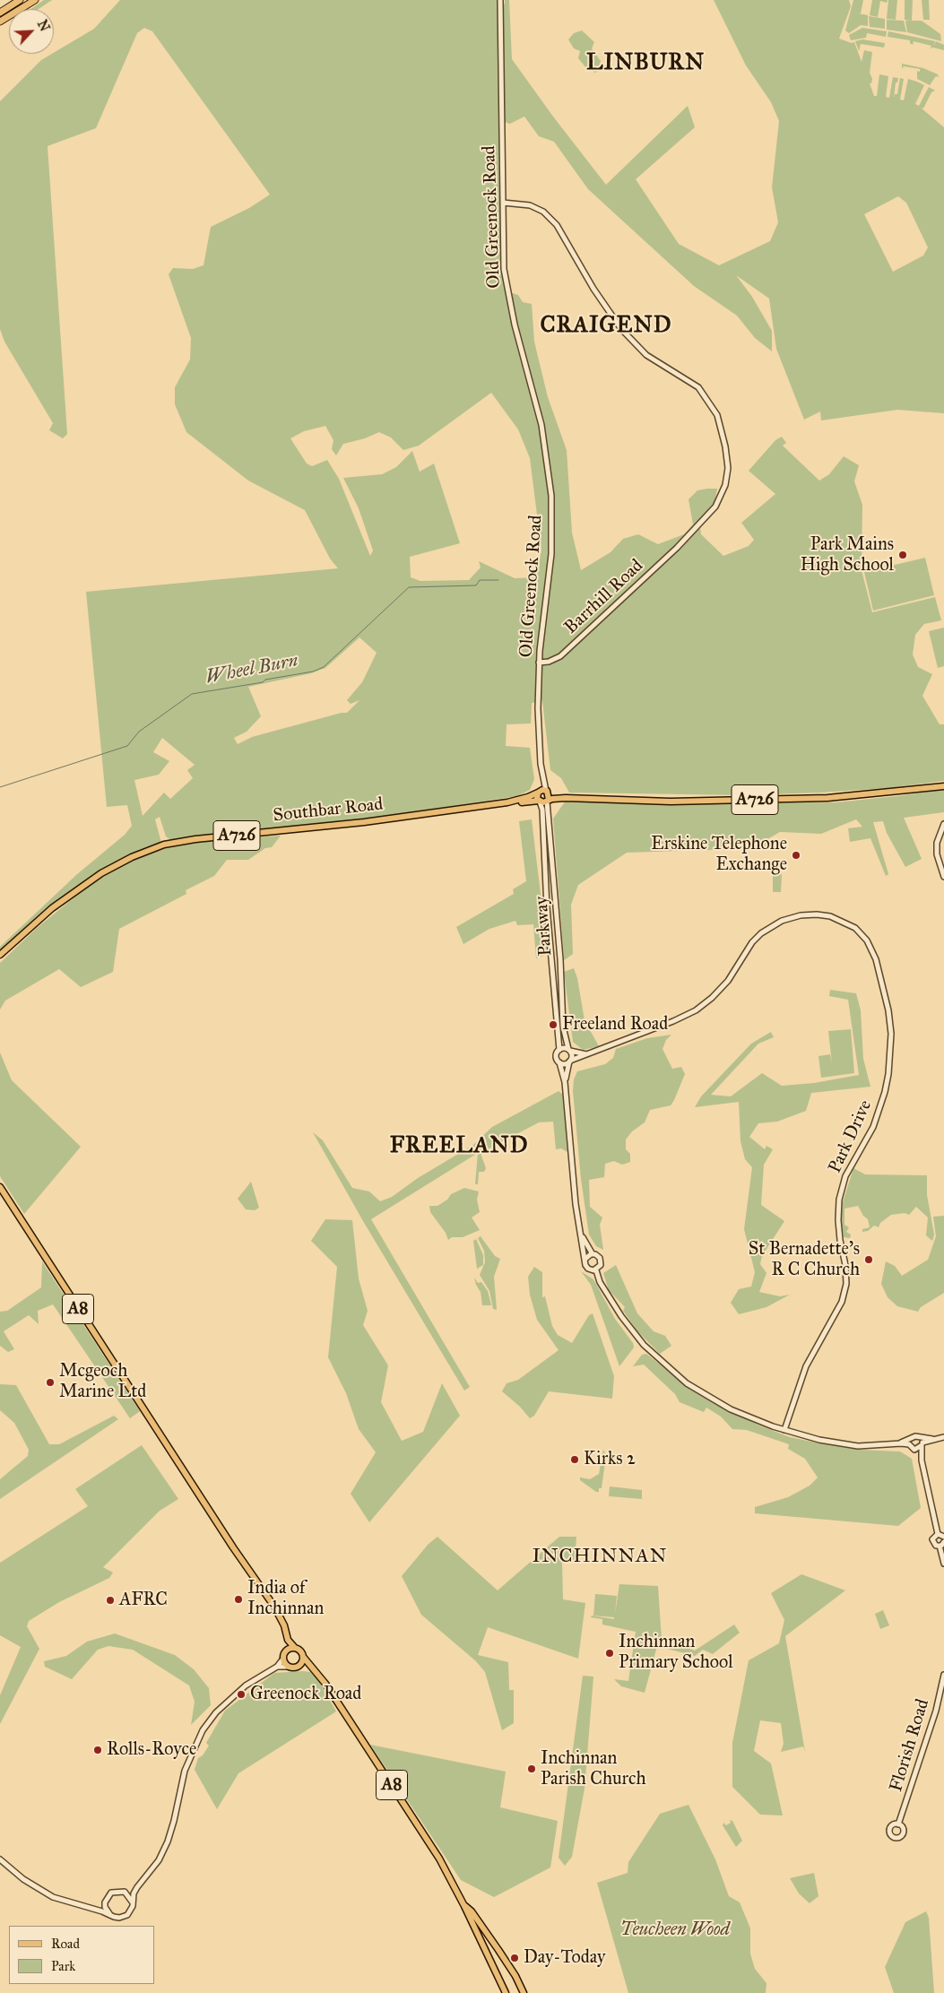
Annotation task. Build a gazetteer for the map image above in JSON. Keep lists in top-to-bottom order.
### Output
{
  "streets": {
    "main road": ["A726", "Southbar Road", "A8"],
    "street": [
      "Old Greenock Road",
      "Barrhill Road",
      "Parkway",
      "Park Drive",
      "Florish Road"
    ]
  },
  "crossings": [
    ["Old Greenock Road", "Barrhill Road"],
    ["Old Greenock Road", "A726"],
    ["Old Greenock Road", "Southbar Road"],
    ["A726", "Southbar Road"],
    ["A726", "Parkway"],
    ["Southbar Road", "Parkway"],
    ["Parkway", "Park Drive"]
  ],
  "districts": [
    "LINBURN",
    "CRAIGEND",
    "FREELAND",
    "INCHINNAN"
  ],
  "water": ["Wheel Burn"],
  "parks": ["Teucheen Wood"],
  "places": [
    "Park Mains High School",
    "Erskine Telephone Exchange",
    "Freeland Road",
    "St Bernadette's R C Church",
    "Mcgeoch Marine Ltd",
    "Kirks 2",
    "India of Inchinnan",
    "AFRC",
    "Inchinnan Primary School",
    "Greenock Road",
    "Rolls-Royce",
    "Inchinnan Parish Church",
    "Day-Today"
  ],
  "legend": ["Road", "Park"],
  "north": "top right"
}
